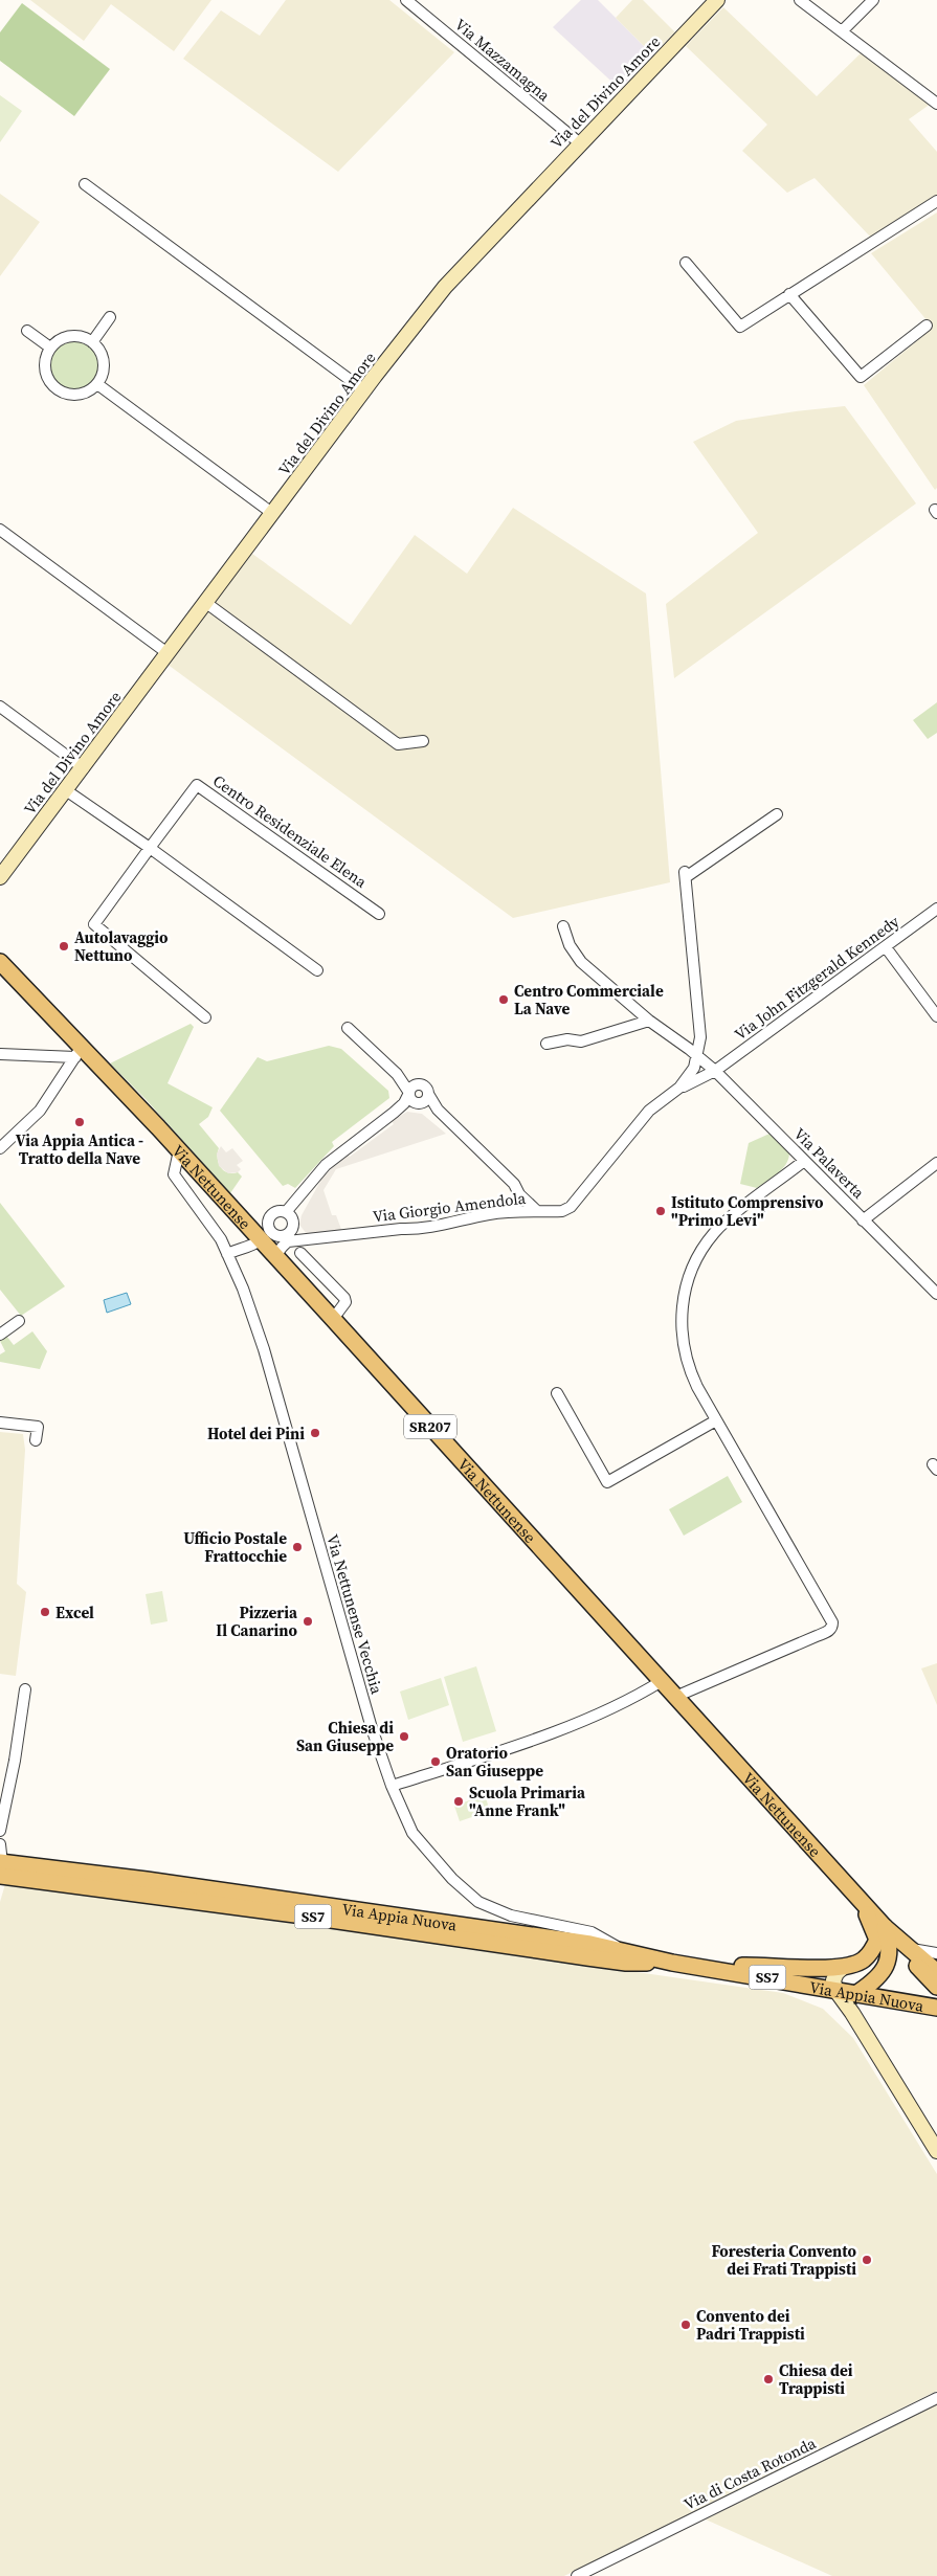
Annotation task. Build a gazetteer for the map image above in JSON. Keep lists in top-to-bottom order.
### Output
{
  "streets": {
    "main road": [
      "Via del Divino Amore",
      "Via Nettunense",
      "SR207",
      "Via Appia Nuova",
      "SS7"
    ],
    "street": [
      "Via Mazzamagna",
      "Centro Residenziale Elena",
      "Via John Fitzgerald Kennedy",
      "Via Palaverta",
      "Via Giorgio Amendola",
      "Via Nettunense Vecchia",
      "Via di Costa Rotonda"
    ]
  },
  "crossings": [
    ["Via Mazzamagna", "Via del Divino Amore"],
    ["Via John Fitzgerald Kennedy", "Via Palaverta"],
    ["Via John Fitzgerald Kennedy", "Via Giorgio Amendola"],
    ["Via Palaverta", "Via Giorgio Amendola"],
    ["Via Nettunense", "Via Giorgio Amendola"],
    ["Via Nettunense", "Via Nettunense Vecchia"],
    ["Via Nettunense Vecchia", "Via Appia Nuova"]
  ],
  "places": [
    "Autolavaggio Nettuno",
    "Centro Commerciale La Nave",
    "Via Appia Antica - Tratto della Nave",
    "Istituto Comprensivo \"Primo Levi\"",
    "Hotel dei Pini",
    "Ufficio Postale Frattocchie",
    "Excel",
    "Pizzeria Il Canarino",
    "Chiesa di San Giuseppe",
    "Oratorio San Giuseppe",
    "Scuola Primaria \"Anne Frank\"",
    "Foresteria Convento dei Frati Trappisti",
    "Convento dei Padri Trappisti",
    "Chiesa dei Trappisti"
  ]
}
